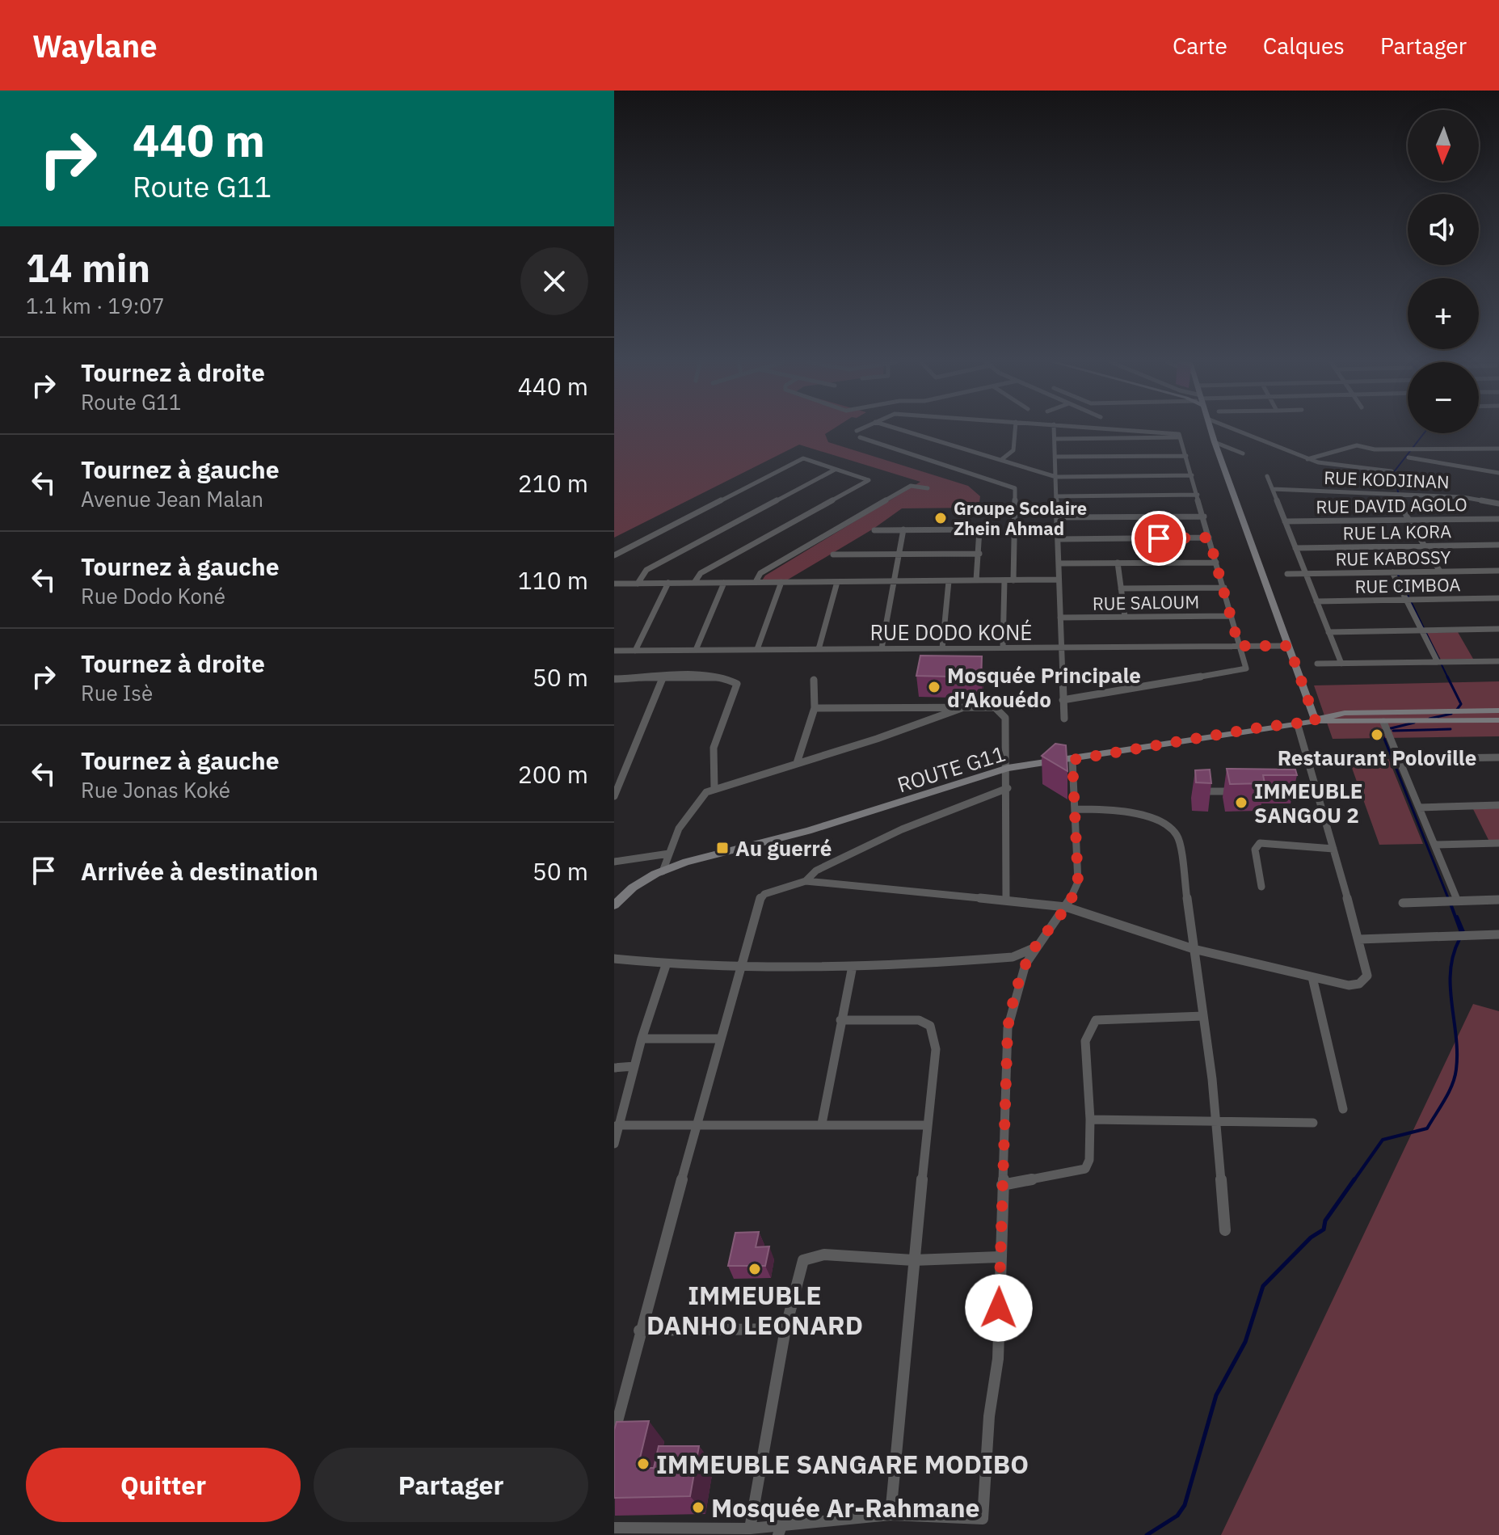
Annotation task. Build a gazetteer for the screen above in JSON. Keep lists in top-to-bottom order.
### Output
{
  "streets": {
    "main road": ["ROUTE G11"],
    "street": [
      "RUE KODJINAN",
      "RUE DAVID AGOLO",
      "RUE LA KORA",
      "RUE KABOSSY",
      "RUE CIMBOA",
      "RUE SALOUM",
      "RUE DODO KONÉ"
    ]
  },
  "places": {
    "other": [
      "Groupe Scolaire Zhein Ahmad",
      "Mosquée Principale d'Akouédo",
      "Restaurant Poloville",
      "IMMEUBLE SANGOU 2",
      "IMMEUBLE DANHO LEONARD",
      "IMMEUBLE SANGARE MODIBO",
      "Mosquée Ar-Rahmane"
    ],
    "transit": ["Au guerré"]
  },
  "north": "bottom",
  "page": {
    "header": "Waylane",
    "nav": ["Carte", "Calques", "Partager"],
    "turn": ["440 m", "Route G11"],
    "map_buttons": ["+", "−"],
    "heading": ["14 min", "1.1 km · 19:07"],
    "list": [
      {
        "name": "Tournez à droite",
        "note": "Route G11",
        "value": "440 m"
      },
      {
        "name": "Tournez à gauche",
        "note": "Avenue Jean Malan",
        "value": "210 m"
      },
      {
        "name": "Tournez à gauche",
        "note": "Rue Dodo Koné",
        "value": "110 m"
      },
      {
        "name": "Tournez à droite",
        "note": "Rue Isè",
        "value": "50 m"
      },
      {
        "name": "Tournez à gauche",
        "note": "Rue Jonas Koké",
        "value": "200 m"
      },
      {
        "name": "Arrivée à destination",
        "value": "50 m"
      }
    ],
    "buttons": ["Quitter", "Partager"]
  }
}
